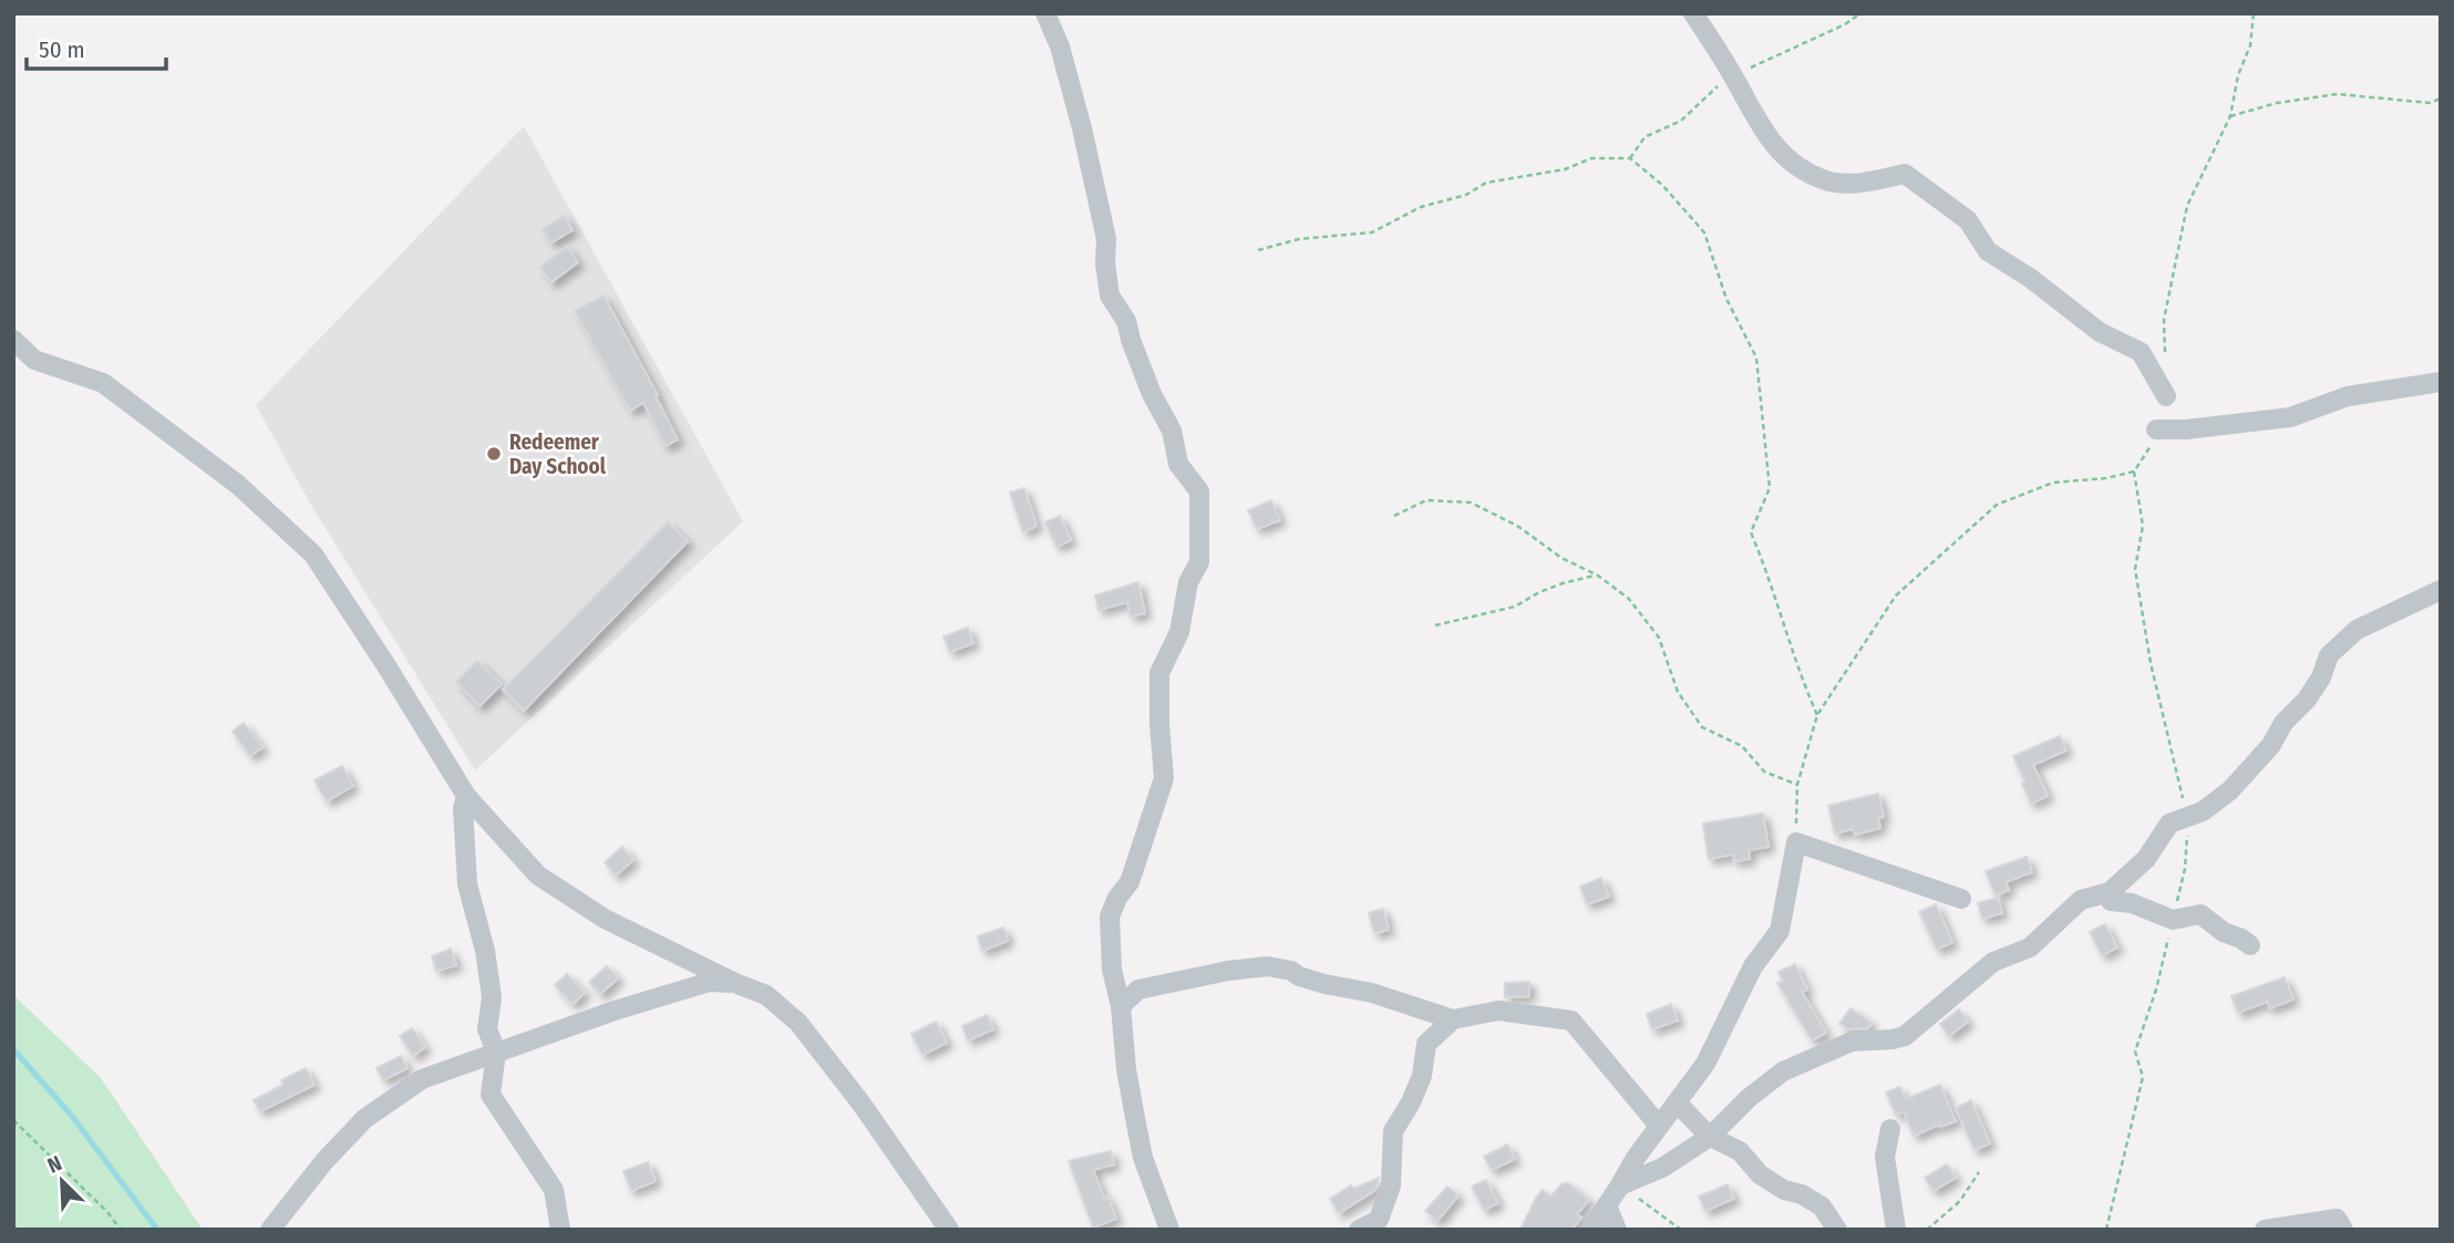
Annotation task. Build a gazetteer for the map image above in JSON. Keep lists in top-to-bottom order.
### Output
{
  "places": ["Redeemer Day School"],
  "scale_bar": "50 m",
  "north": "top left"
}
